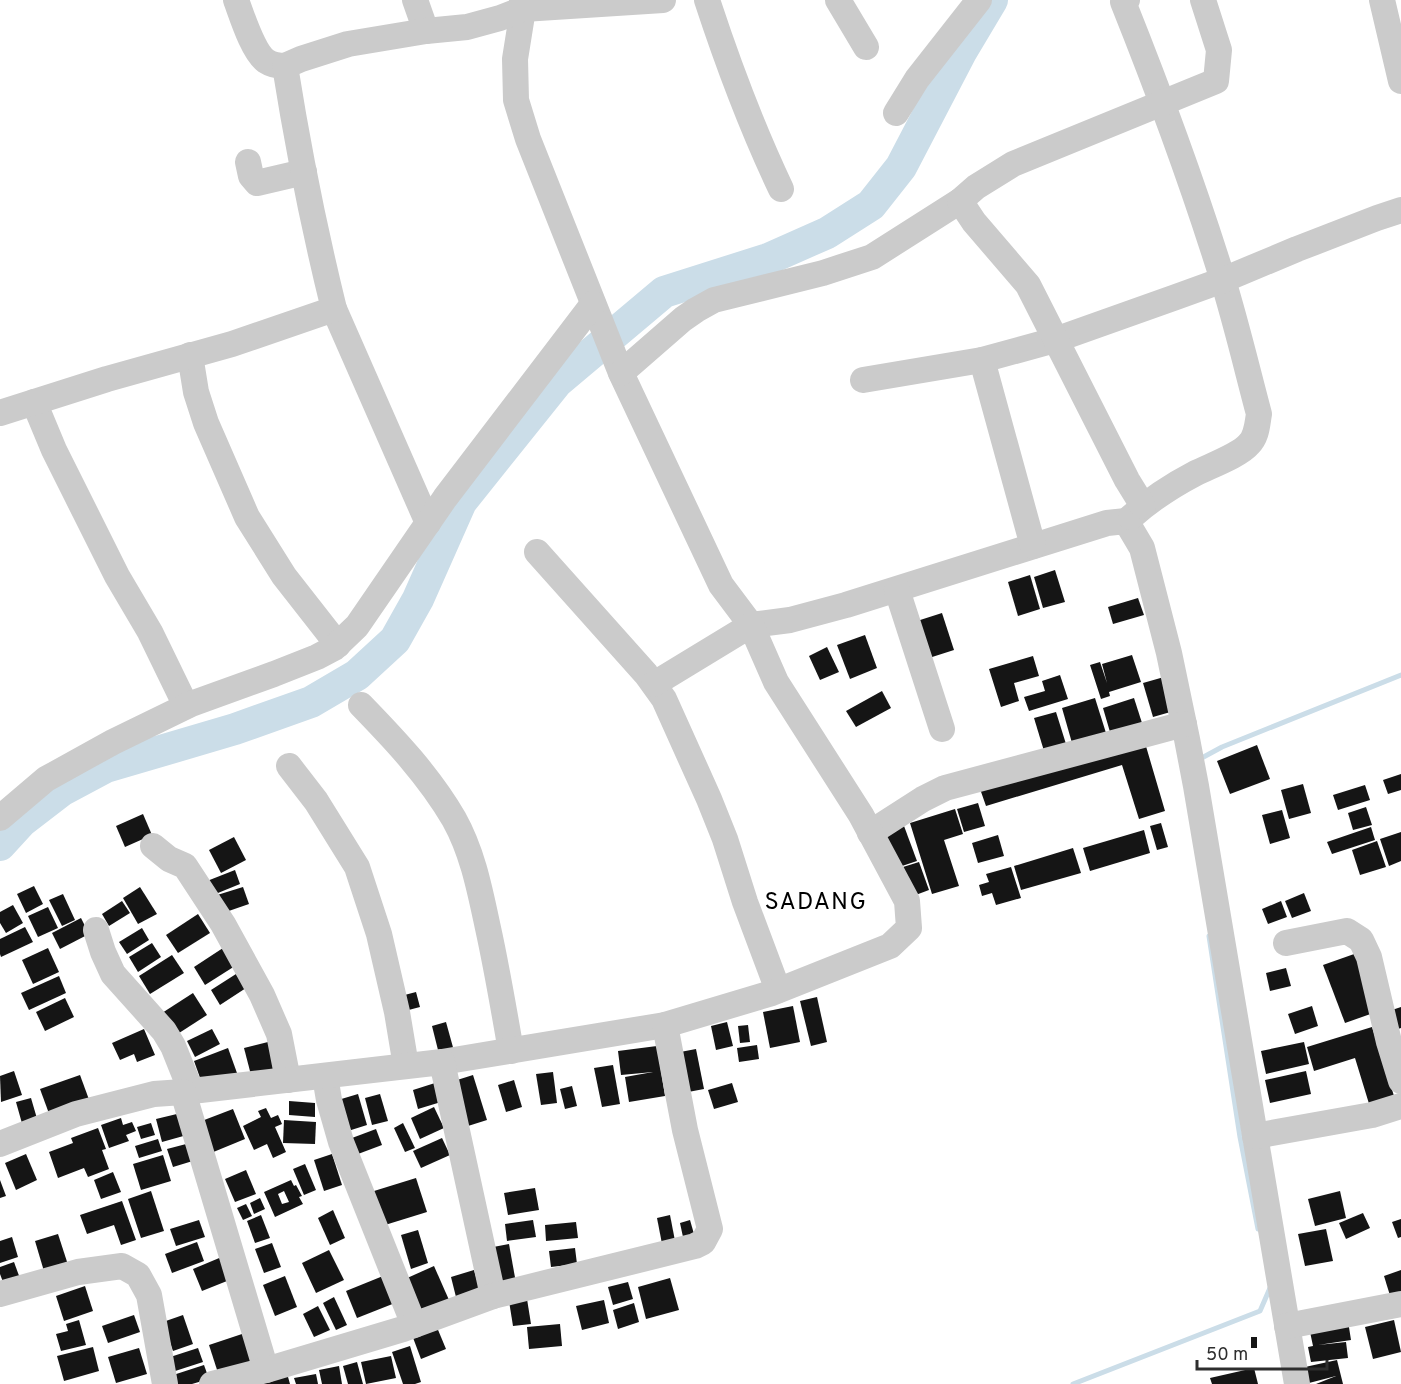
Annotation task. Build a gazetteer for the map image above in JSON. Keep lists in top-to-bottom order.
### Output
{
  "districts": ["SADANG"],
  "scale_bar": "50 m"
}
